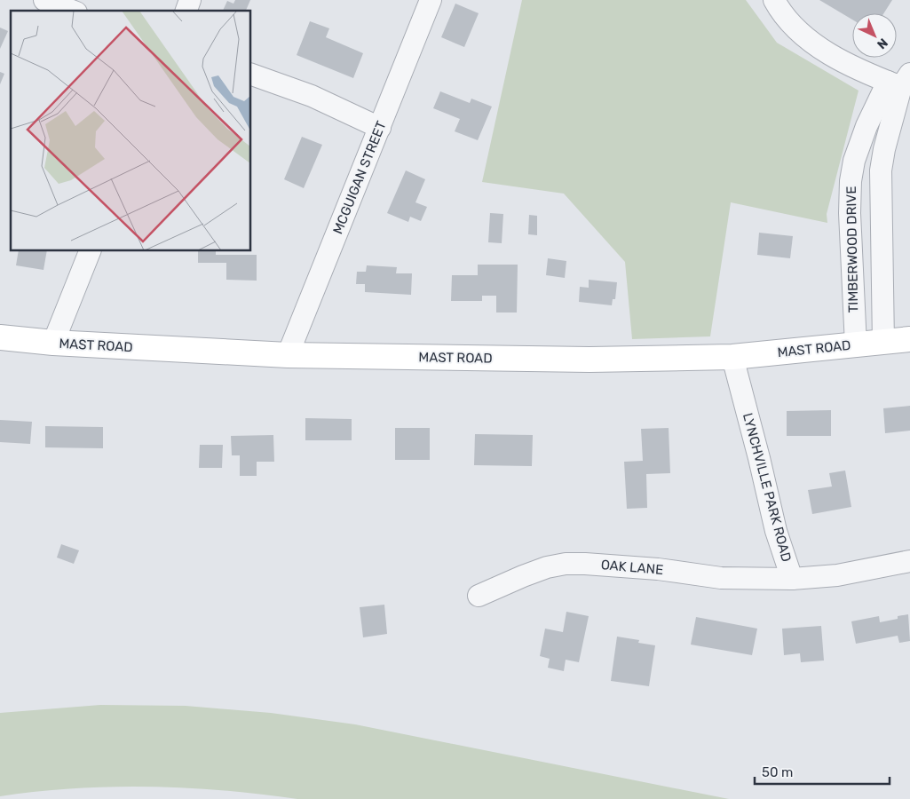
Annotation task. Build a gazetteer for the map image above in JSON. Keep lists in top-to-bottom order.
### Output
{
  "streets": {
    "main road": ["MAST ROAD"],
    "street": [
      "MCGUIGAN STREET",
      "TIMBERWOOD DRIVE",
      "LYNCHVILLE PARK ROAD",
      "OAK LANE"
    ]
  },
  "crossings": [
    ["MCGUIGAN STREET", "MAST ROAD"],
    ["TIMBERWOOD DRIVE", "MAST ROAD"],
    ["MAST ROAD", "LYNCHVILLE PARK ROAD"],
    ["LYNCHVILLE PARK ROAD", "OAK LANE"]
  ],
  "scale_bar": "50 m",
  "north": "bottom right"
}
